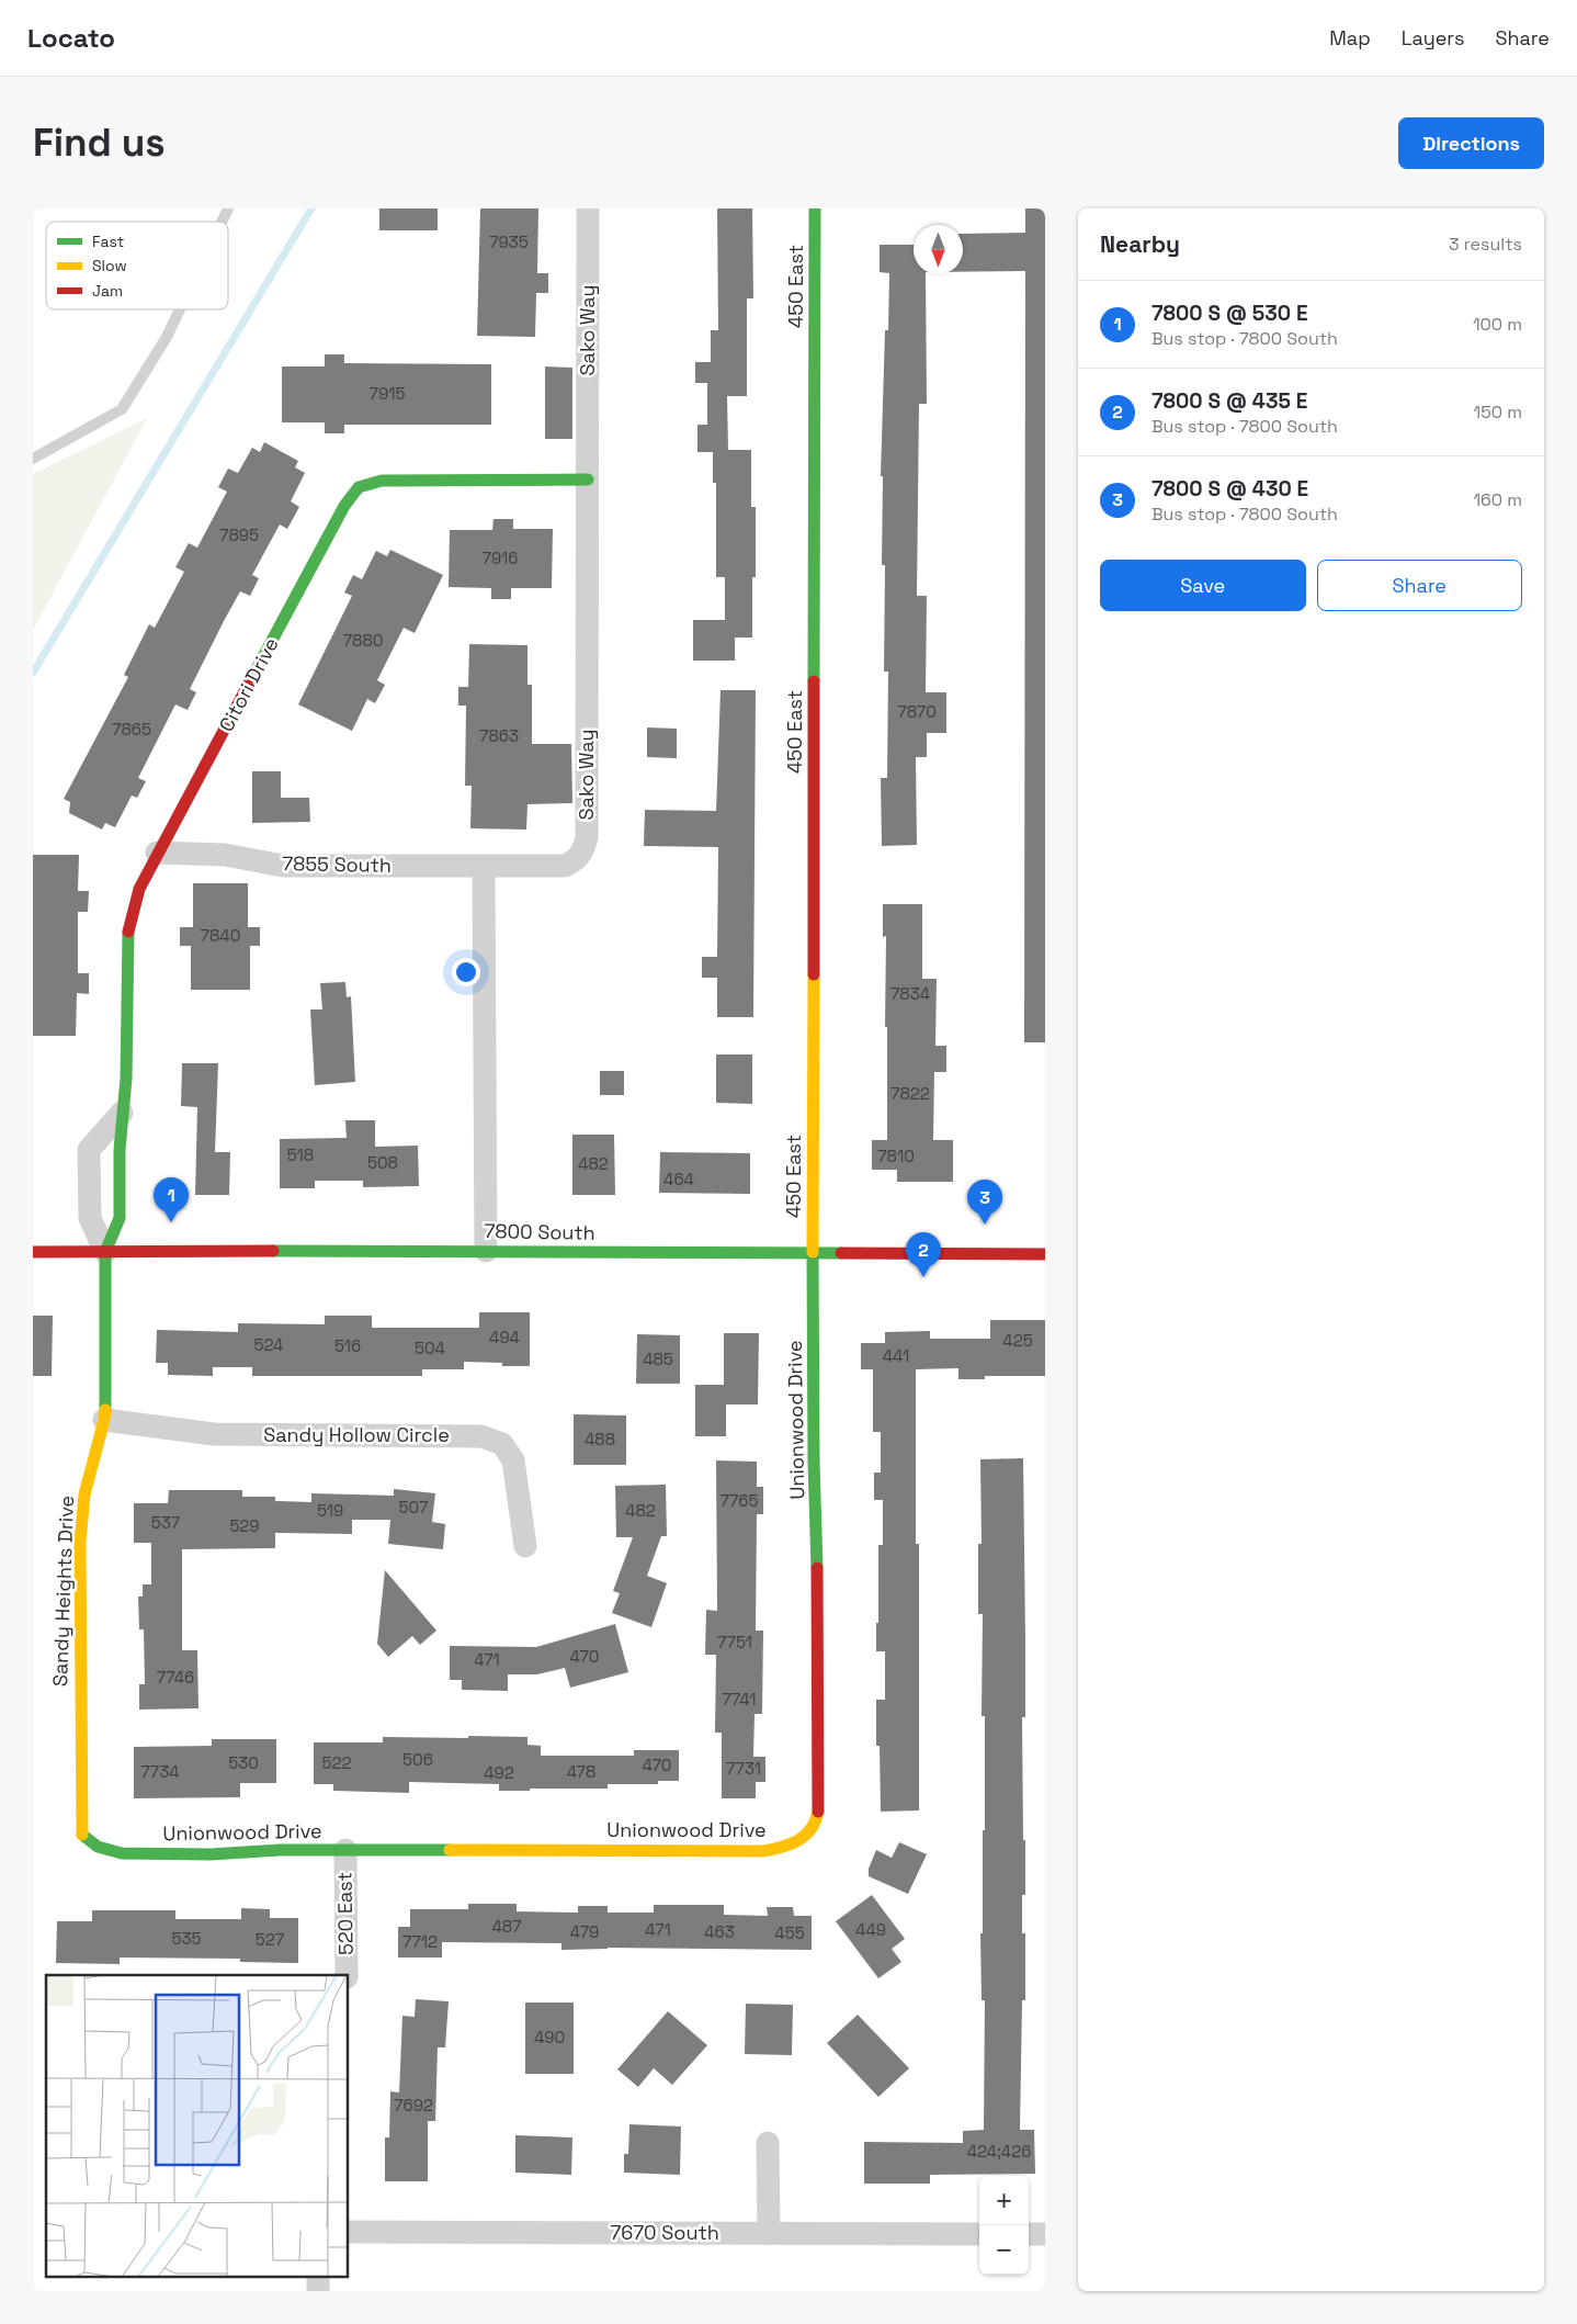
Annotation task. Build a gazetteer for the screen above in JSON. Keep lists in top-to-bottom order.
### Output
{
  "streets": {
    "street": [
      "450 East",
      "Sako Way",
      "Citori Drive",
      "7855 South",
      "7800 South",
      "Unionwood Drive",
      "Sandy Hollow Circle",
      "Sandy Heights Drive",
      "520 East",
      "7670 South"
    ]
  },
  "crossings": [
    ["450 East", "7800 South"],
    ["450 East", "Unionwood Drive"],
    ["Sako Way", "Citori Drive"],
    ["Sako Way", "7855 South"],
    ["Citori Drive", "7855 South"],
    ["Citori Drive", "7800 South"],
    ["Citori Drive", "Sandy Heights Drive"],
    ["7800 South", "Unionwood Drive"],
    ["7800 South", "Sandy Heights Drive"],
    ["Unionwood Drive", "Sandy Heights Drive"],
    ["Unionwood Drive", "520 East"],
    ["Sandy Hollow Circle", "Sandy Heights Drive"]
  ],
  "house_numbers": [
    "7935",
    "7915",
    "7895",
    "7916",
    "7880",
    "7870",
    "7865",
    "7863",
    "7840",
    "7834",
    "7822",
    "518",
    "7810",
    "508",
    "482",
    "464",
    "494",
    "425",
    "524",
    "516",
    "504",
    "441",
    "485",
    "488",
    "7765",
    "507",
    "519",
    "482",
    "537",
    "529",
    "7751",
    "470",
    "471",
    "7746",
    "7741",
    "506",
    "530",
    "522",
    "470",
    "7731",
    "7734",
    "478",
    "492",
    "487",
    "471",
    "449",
    "479",
    "463",
    "455",
    "535",
    "527",
    "7712",
    "490",
    "7692",
    "424;426"
  ],
  "legend": ["Fast", "Slow", "Jam"],
  "north": "bottom",
  "page": {
    "header": "Locato",
    "nav": ["Map", "Layers", "Share"],
    "buttons": [
      "Directions",
      ["Save", "Share"]
    ],
    "title": "Find us",
    "heading": ["Nearby", "3 results"],
    "list": [
      {
        "mark": "1",
        "name": "7800 S @ 530 E",
        "note": "Bus stop · 7800 South",
        "value": "100 m"
      },
      {
        "mark": "2",
        "name": "7800 S @ 435 E",
        "note": "Bus stop · 7800 South",
        "value": "150 m"
      },
      {
        "mark": "3",
        "name": "7800 S @ 430 E",
        "note": "Bus stop · 7800 South",
        "value": "160 m"
      }
    ],
    "pins": ["1", "3", "2"],
    "map_buttons": ["+", "−"]
  }
}
